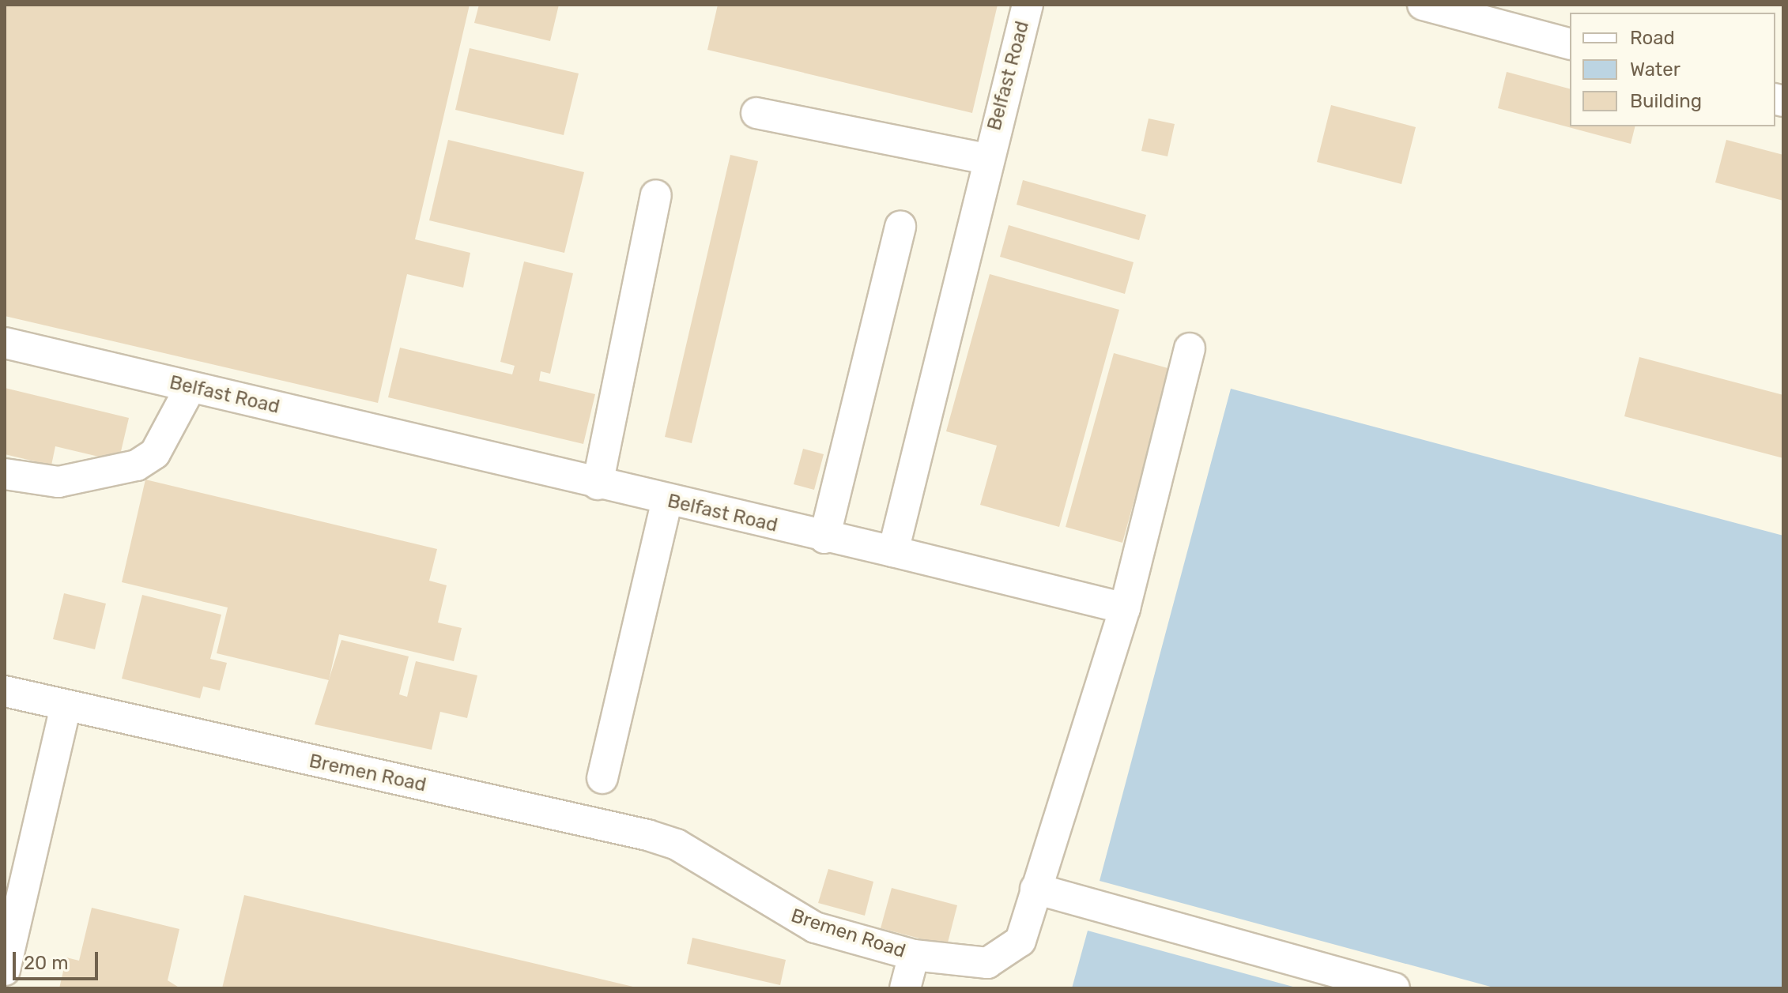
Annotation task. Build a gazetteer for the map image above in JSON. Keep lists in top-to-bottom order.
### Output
{
  "streets": {
    "street": ["Belfast Road", "Bremen Road"]
  },
  "legend": ["Road", "Water", "Building"],
  "scale_bar": "20 m"
}
